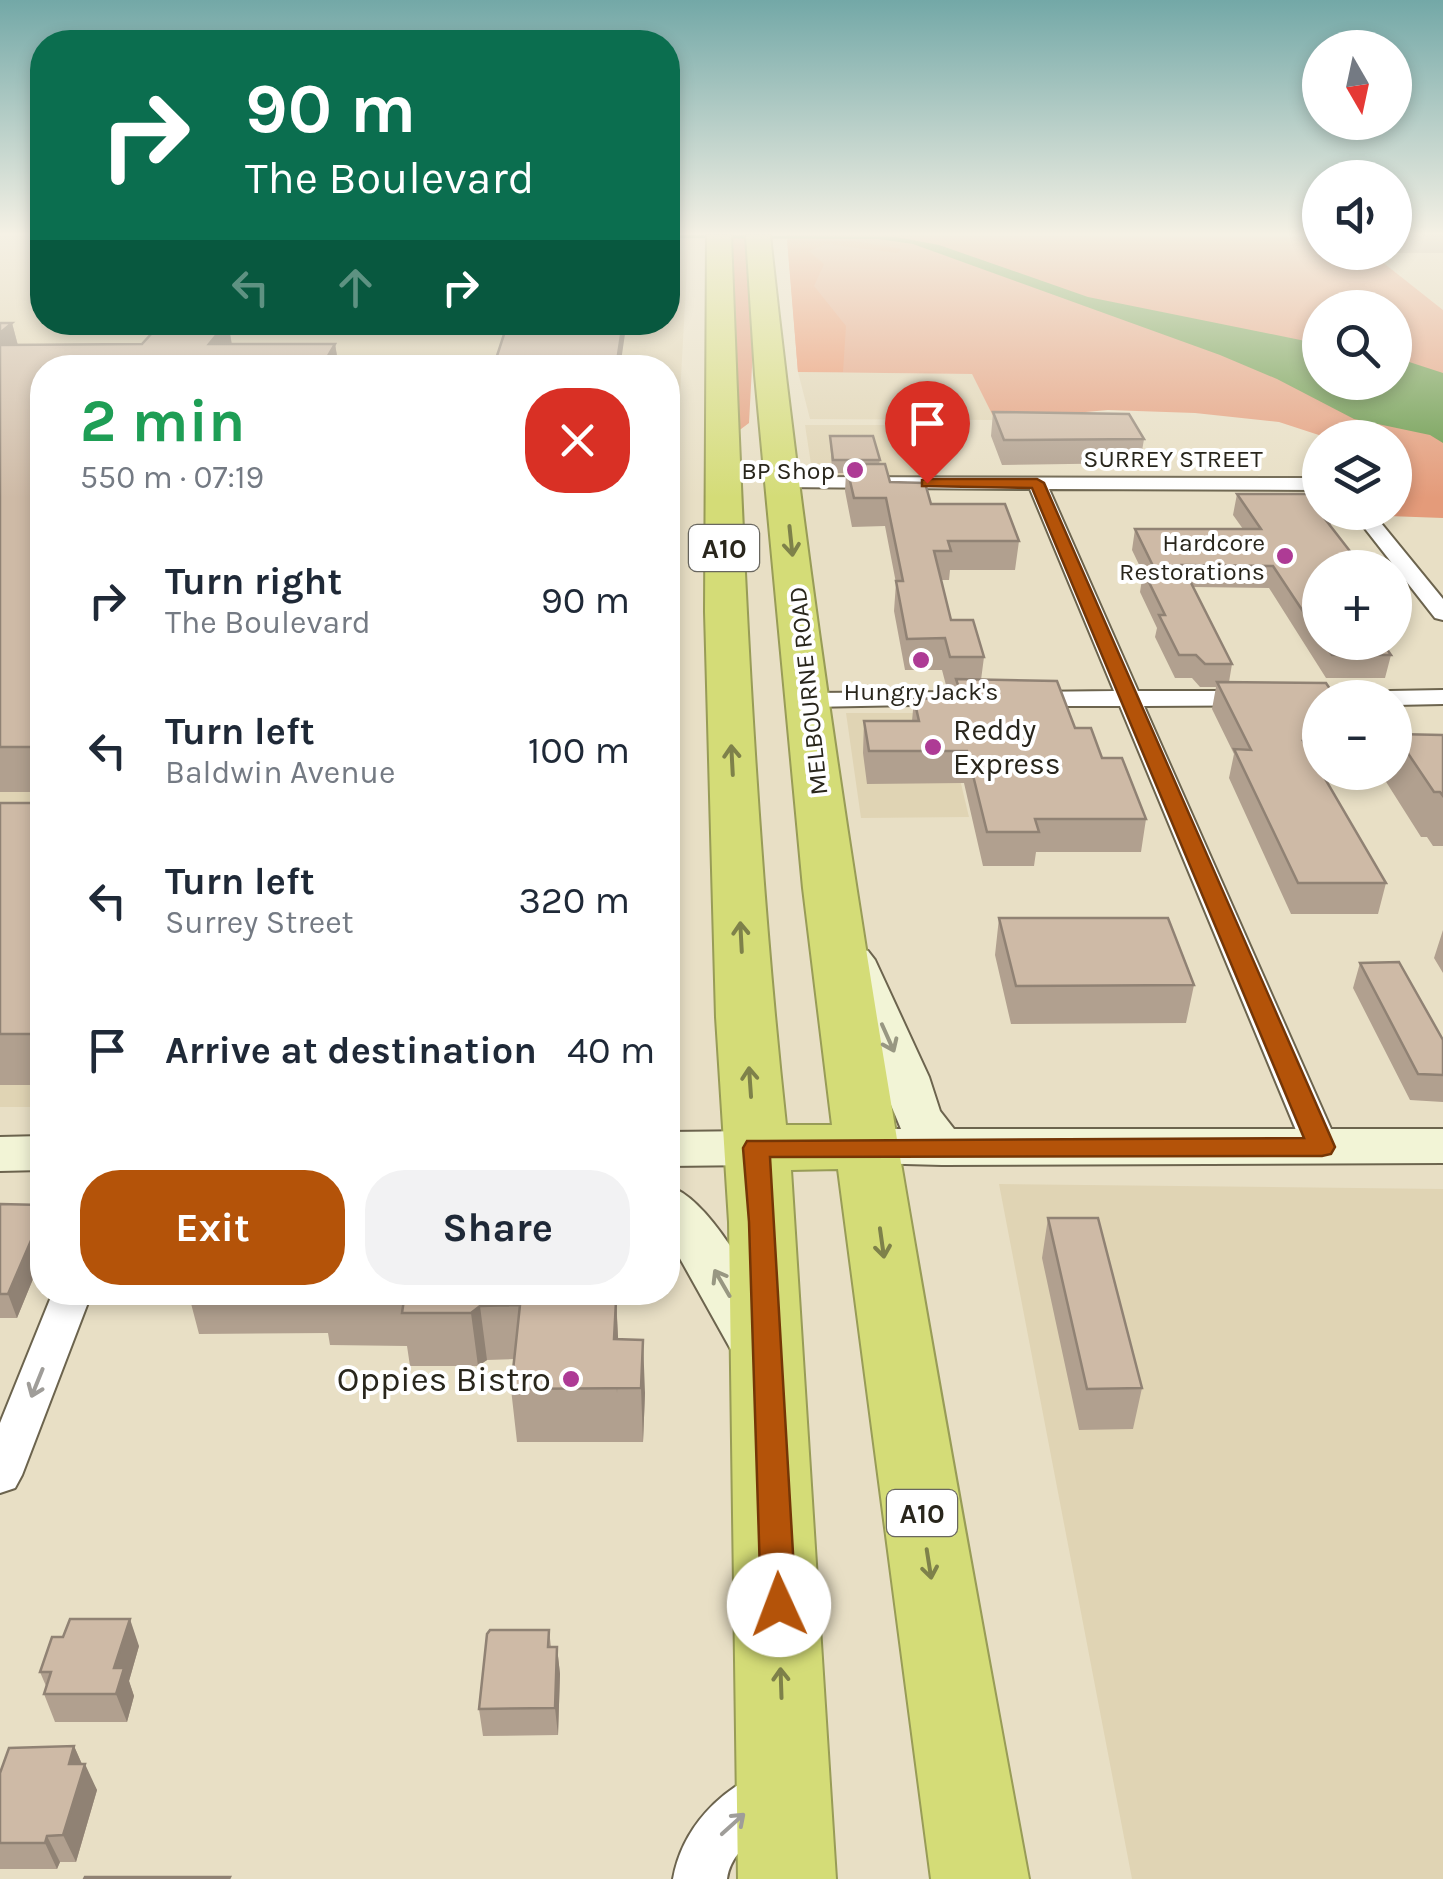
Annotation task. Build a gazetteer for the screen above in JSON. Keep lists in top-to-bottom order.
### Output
{
  "streets": {
    "highway": ["A10", "MELBOURNE ROAD"],
    "street": ["SURREY STREET"]
  },
  "crossings": [
    ["SURREY STREET", "MELBOURNE ROAD"],
    ["A10", "MELBOURNE ROAD"]
  ],
  "places": [
    "BP Shop",
    "Hardcore Restorations",
    "Hungry Jack's",
    "Reddy Express",
    "Oppies Bistro"
  ],
  "north": "bottom",
  "page": {
    "map_buttons": ["+", "−"],
    "turn": ["90 m", "The Boulevard"],
    "heading": ["2 min", "550 m · 07:19"],
    "list": [
      {
        "name": "Turn right",
        "note": "The Boulevard",
        "value": "90 m"
      },
      {
        "name": "Turn left",
        "note": "Baldwin Avenue",
        "value": "100 m"
      },
      {
        "name": "Turn left",
        "note": "Surrey Street",
        "value": "320 m"
      },
      {
        "name": "Arrive at destination",
        "value": "40 m"
      }
    ],
    "buttons": ["Exit", "Share"]
  }
}
